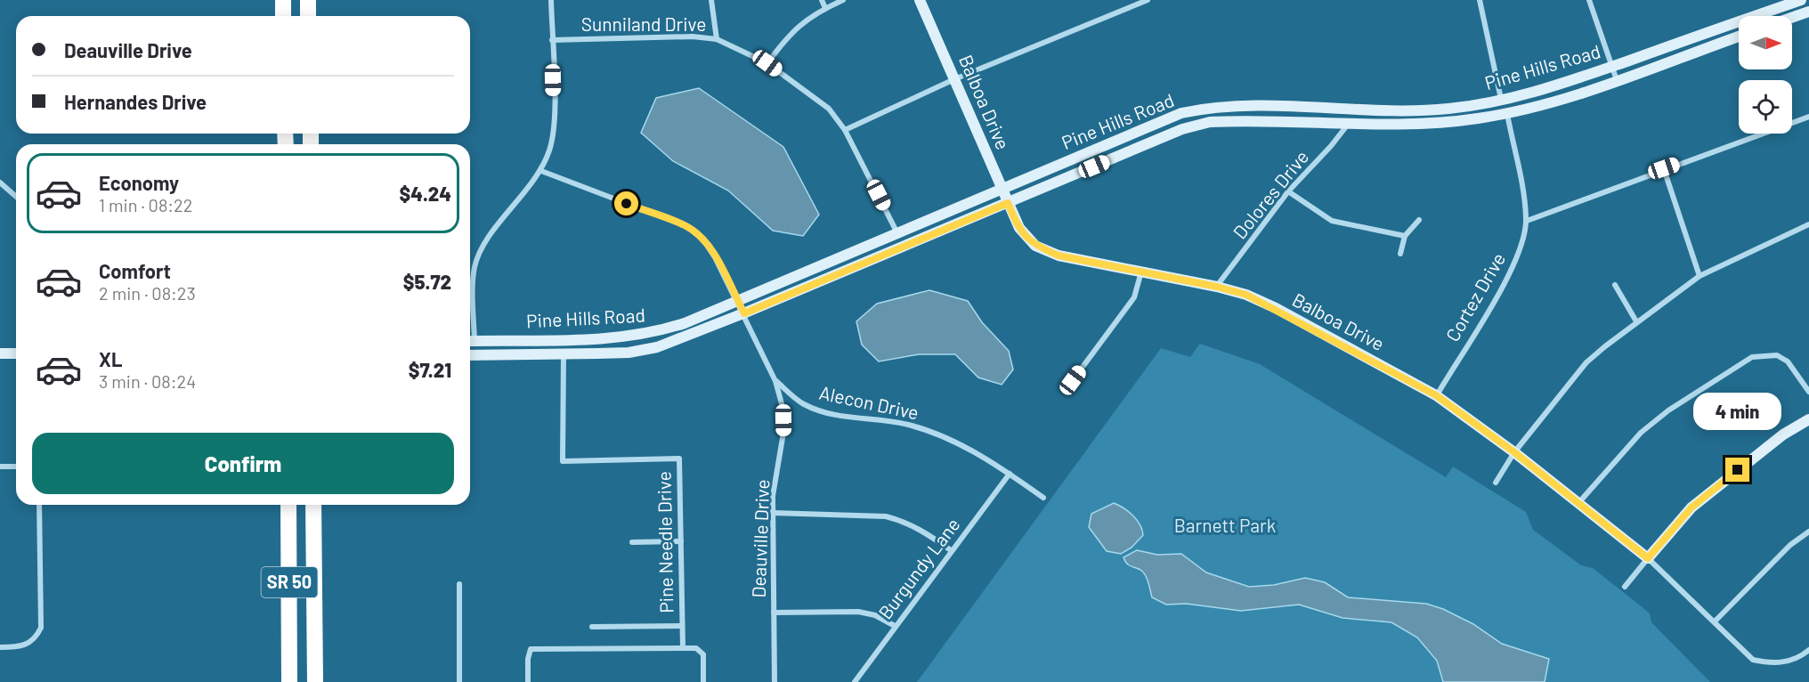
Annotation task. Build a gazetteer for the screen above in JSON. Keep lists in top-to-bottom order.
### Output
{
  "streets": {
    "highway": ["SR 50"],
    "main road": ["Pine Hills Road", "Balboa Drive"],
    "street": [
      "Sunniland Drive",
      "Dolores Drive",
      "Cortez Drive",
      "Alecon Drive",
      "Deauville Drive",
      "Pine Needle Drive",
      "Burgundy Lane"
    ]
  },
  "crossings": [
    ["Sunniland Drive", "Pine Hills Road"],
    ["Pine Hills Road", "Balboa Drive"],
    ["Pine Hills Road", "Dolores Drive"],
    ["Pine Hills Road", "Cortez Drive"],
    ["Pine Hills Road", "Deauville Drive"],
    ["Pine Hills Road", "Pine Needle Drive"],
    ["Balboa Drive", "Dolores Drive"],
    ["Balboa Drive", "Cortez Drive"],
    ["Alecon Drive", "Deauville Drive"],
    ["Alecon Drive", "Burgundy Lane"]
  ],
  "parks": ["Barnett Park"],
  "north": "right",
  "page": {
    "banner": ["Deauville Drive", "Hernandes Drive"],
    "list": [
      {
        "name": "Economy",
        "note": "1 min · 08:22",
        "value": "$4.24"
      },
      {
        "name": "Comfort",
        "note": "2 min · 08:23",
        "value": "$5.72"
      },
      {
        "name": "XL",
        "note": "3 min · 08:24",
        "value": "$7.21"
      }
    ],
    "bubble": "4 min",
    "buttons": "Confirm"
  }
}
